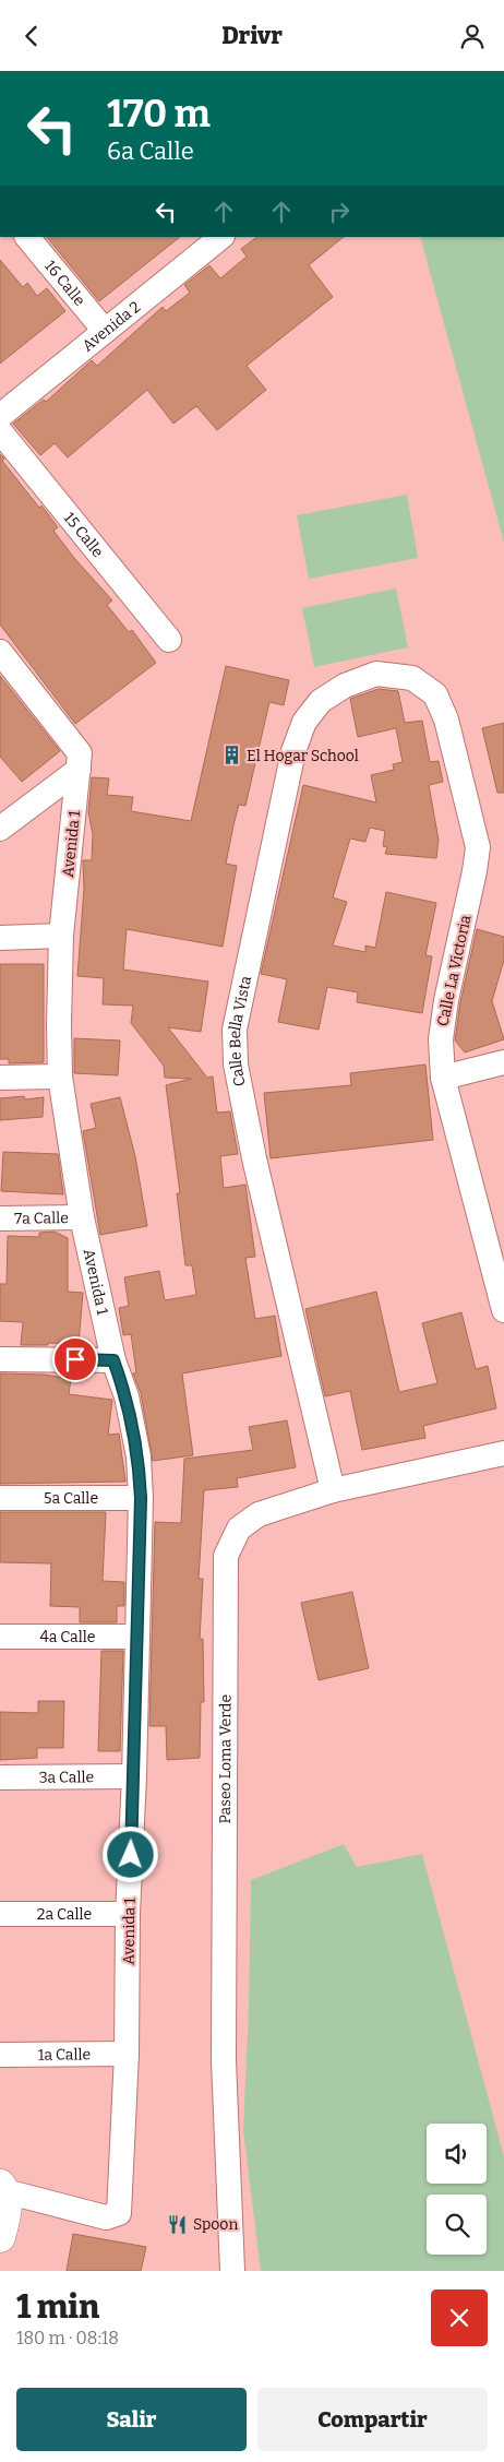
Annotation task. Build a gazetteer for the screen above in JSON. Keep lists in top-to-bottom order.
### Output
{
  "streets": {
    "street": [
      "16 Calle",
      "Avenida 2",
      "15 Calle",
      "Avenida 1",
      "Calle La Victoria",
      "Calle Bella Vista",
      "7a Calle",
      "5a Calle",
      "4a Calle",
      "Paseo Loma Verde",
      "3a Calle",
      "2a Calle",
      "1a Calle"
    ]
  },
  "crossings": [
    ["16 Calle", "Avenida 2"],
    ["Avenida 1", "7a Calle"],
    ["Avenida 1", "5a Calle"],
    ["Avenida 1", "4a Calle"],
    ["Avenida 1", "3a Calle"],
    ["Avenida 1", "2a Calle"],
    ["Avenida 1", "1a Calle"],
    ["Calle La Victoria", "Calle Bella Vista"],
    ["Calle Bella Vista", "Paseo Loma Verde"]
  ],
  "places": {
    "building": ["El Hogar School"],
    "restaurant": ["Spoon"]
  },
  "page": {
    "header": "Drivr",
    "turn": ["170 m", "6a Calle"],
    "heading": ["1 min", "180 m · 08:18"],
    "buttons": ["Salir", "Compartir"]
  }
}
